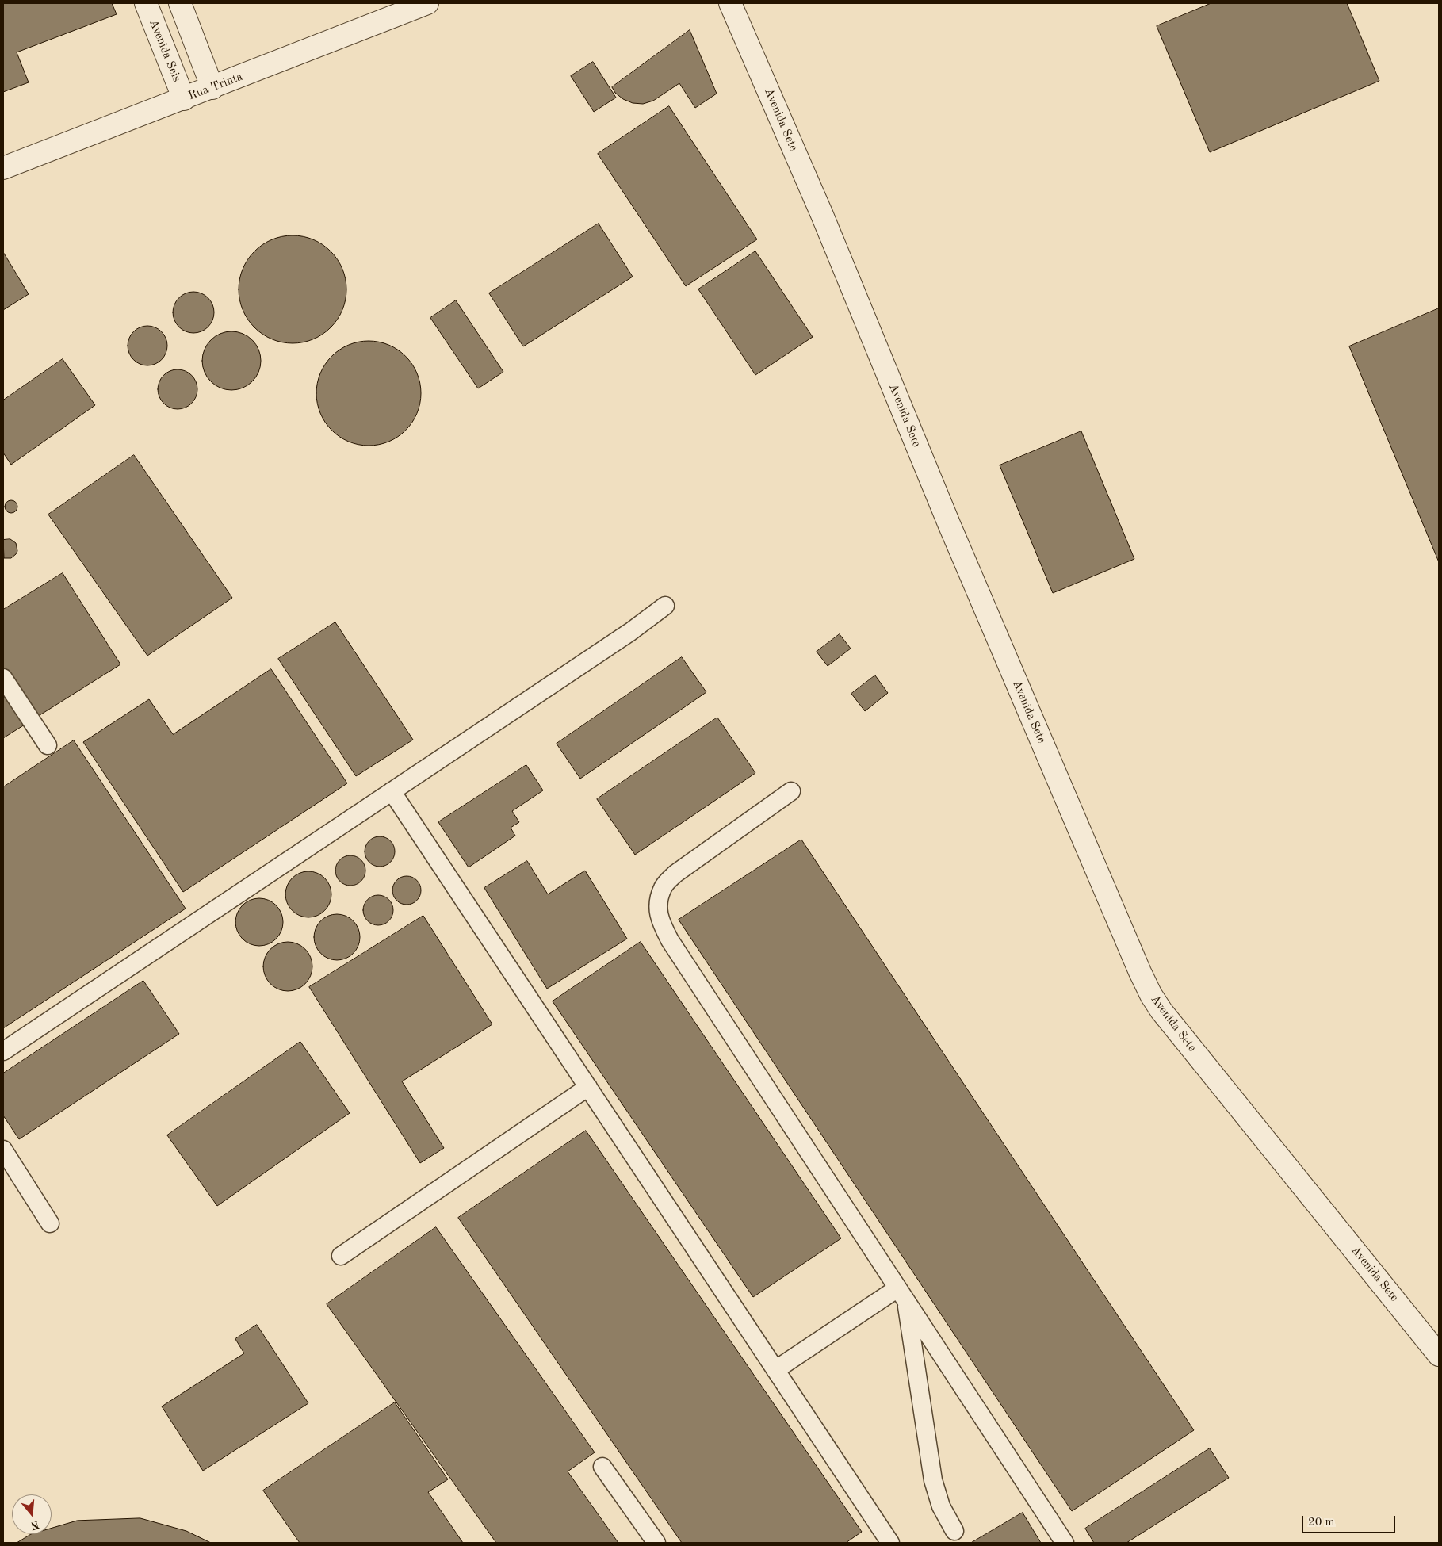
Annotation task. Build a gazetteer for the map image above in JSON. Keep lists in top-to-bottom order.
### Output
{
  "streets": {
    "street": ["Avenida Seis", "Rua Trinta", "Avenida Sete"]
  },
  "crossings": [
    ["Avenida Seis", "Rua Trinta"]
  ],
  "scale_bar": "20 m",
  "north": "bottom"
}
